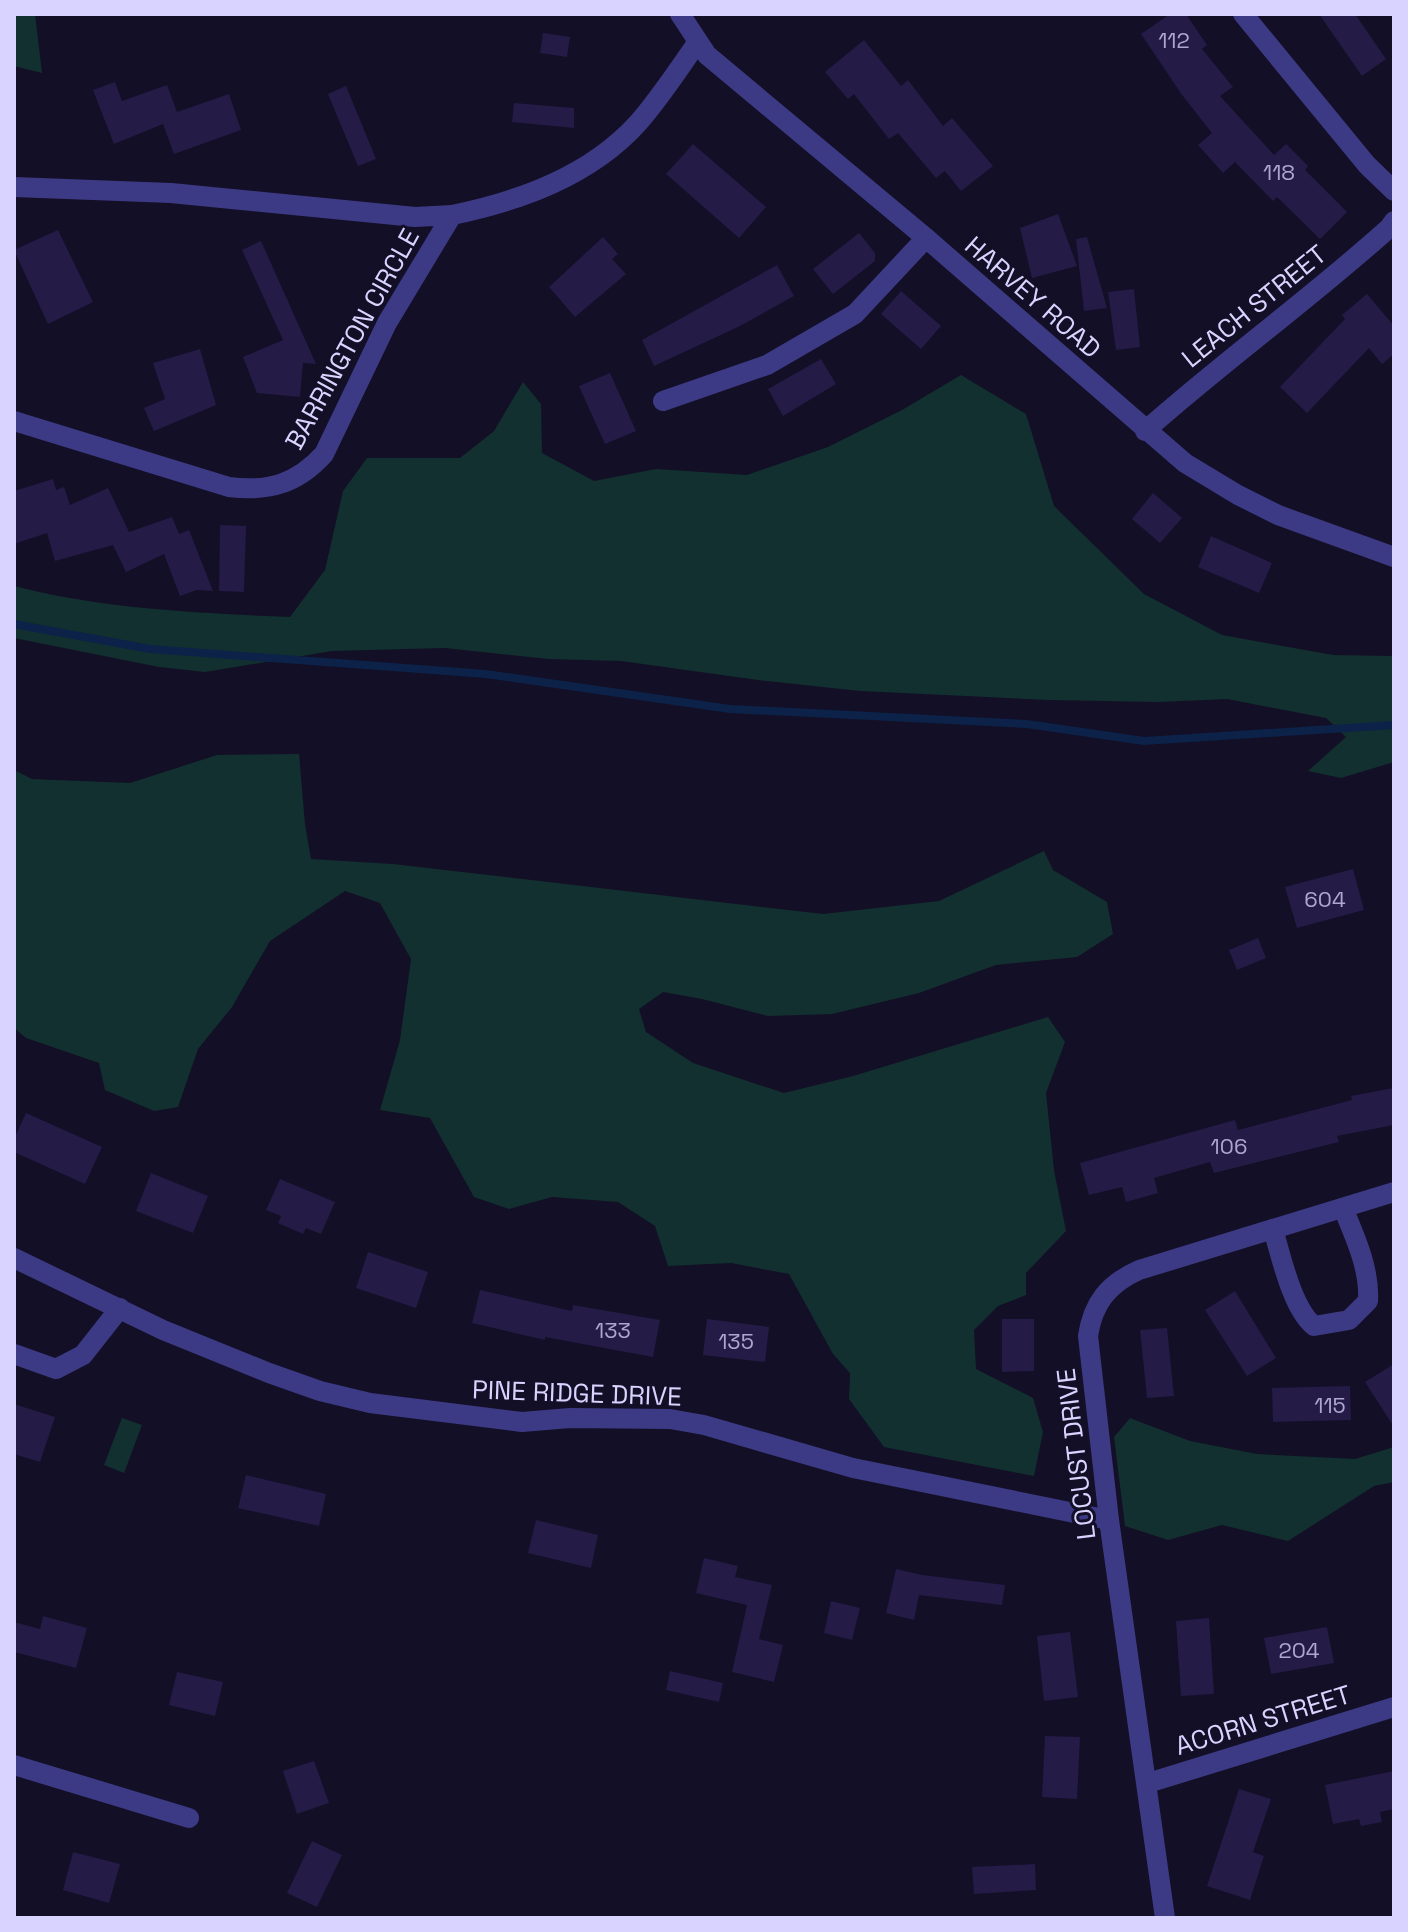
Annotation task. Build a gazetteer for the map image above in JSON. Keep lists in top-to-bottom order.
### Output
{
  "streets": {
    "street": [
      "HARVEY ROAD",
      "LEACH STREET",
      "BARRINGTON CIRCLE",
      "PINE RIDGE DRIVE",
      "LOCUST DRIVE",
      "ACORN STREET"
    ]
  },
  "crossings": [
    ["HARVEY ROAD", "LEACH STREET"],
    ["HARVEY ROAD", "BARRINGTON CIRCLE"],
    ["PINE RIDGE DRIVE", "LOCUST DRIVE"],
    ["LOCUST DRIVE", "ACORN STREET"]
  ],
  "house_numbers": [
    "112",
    "118",
    "604",
    "106",
    "133",
    "135",
    "115",
    "204"
  ]
}
